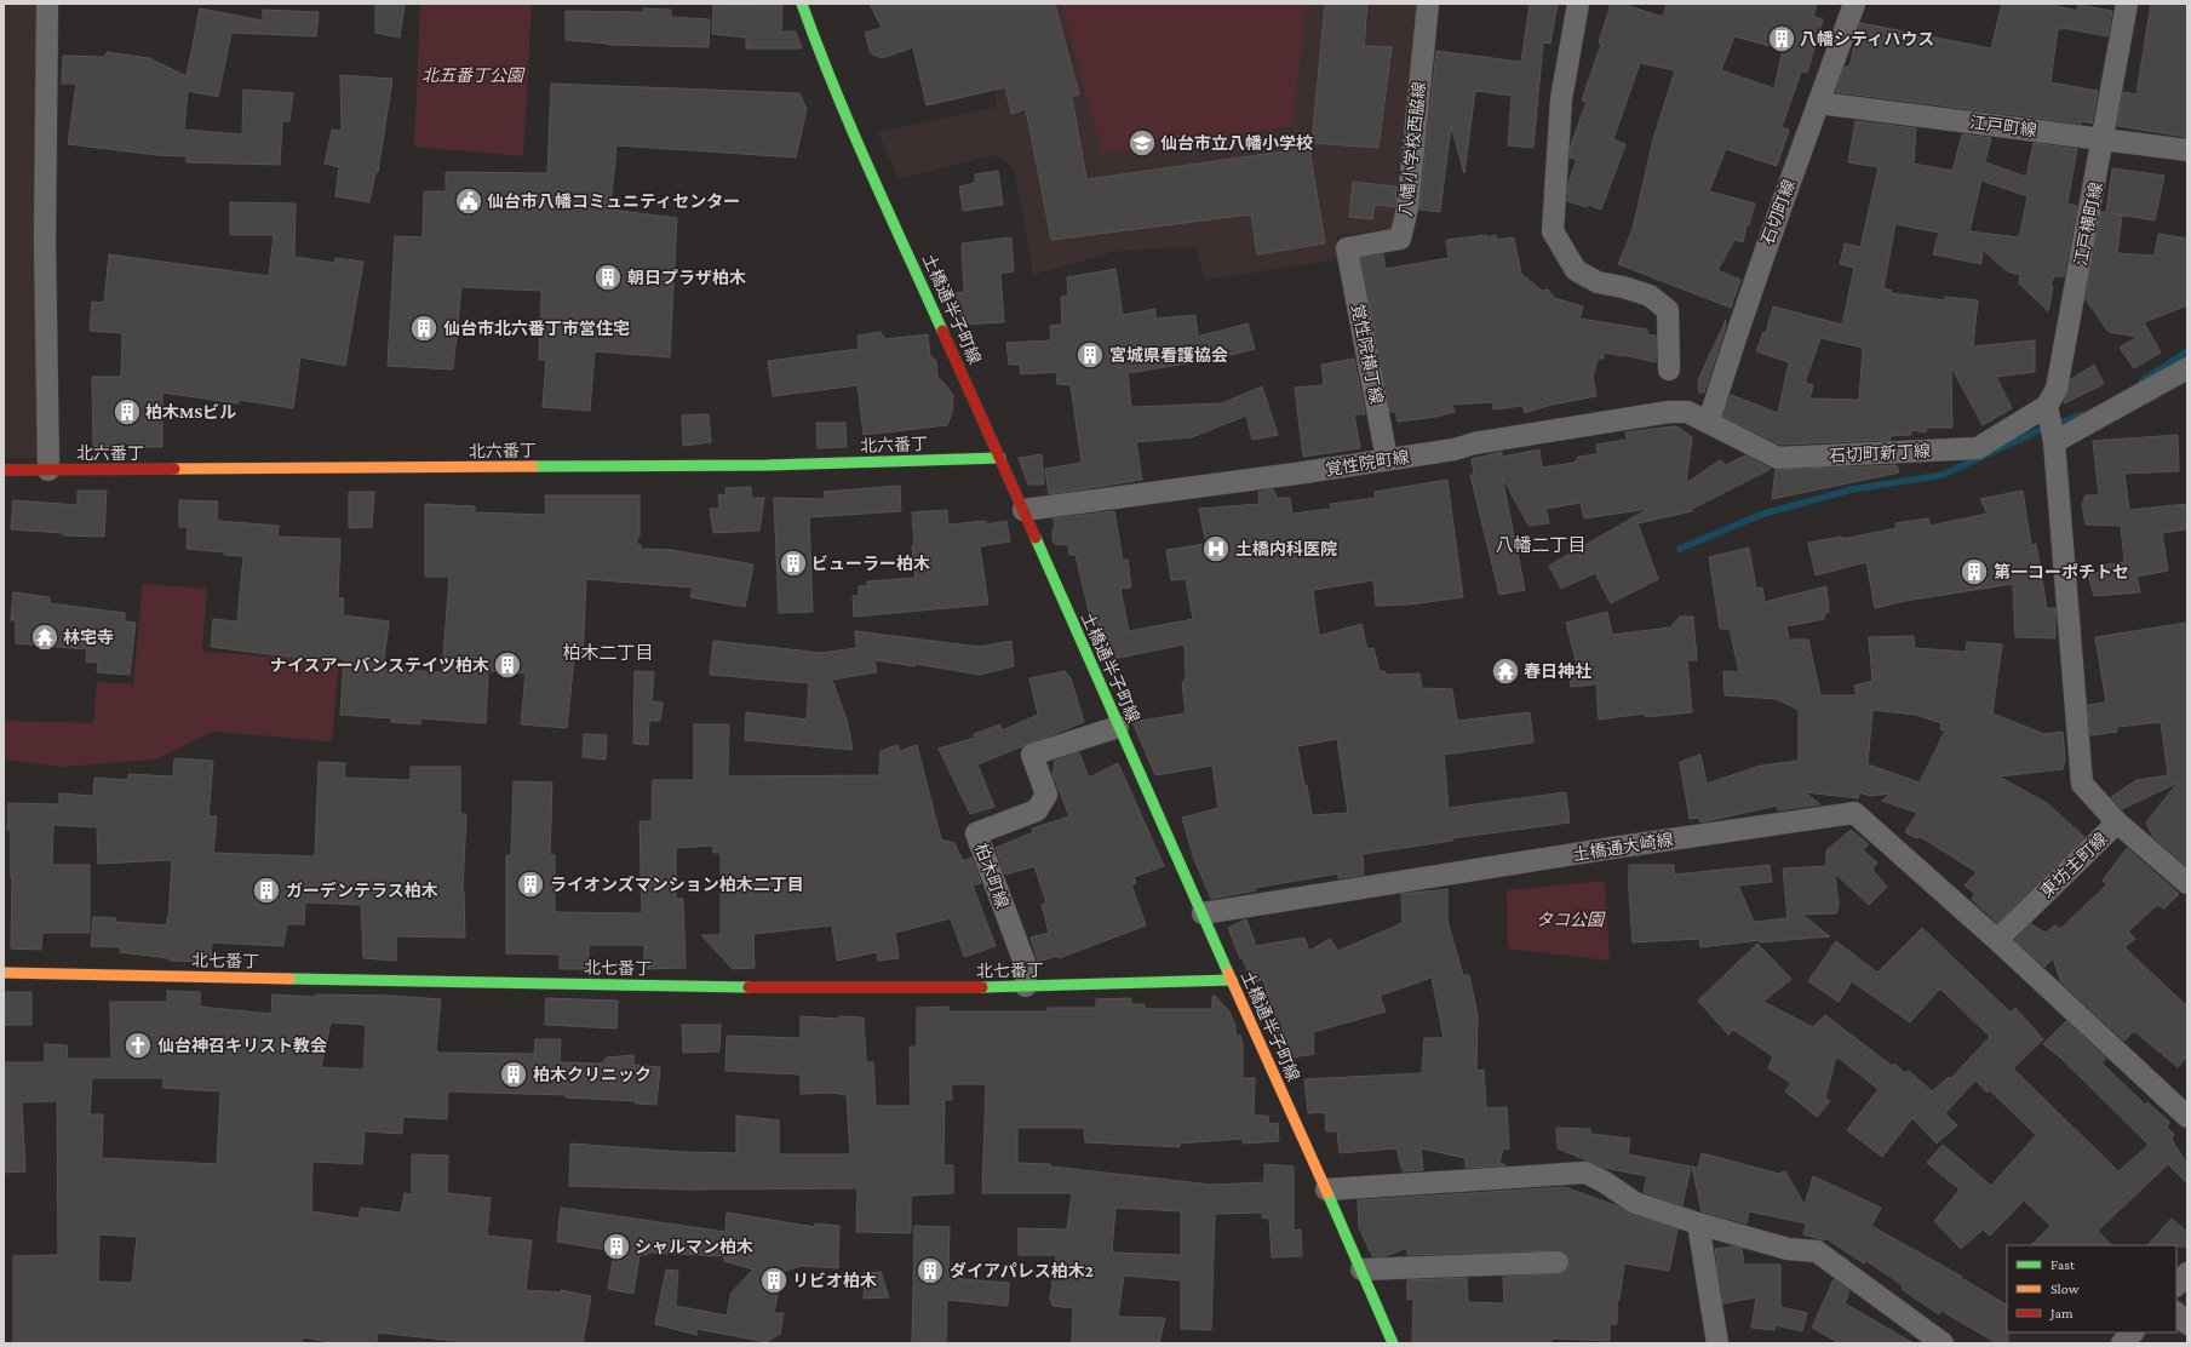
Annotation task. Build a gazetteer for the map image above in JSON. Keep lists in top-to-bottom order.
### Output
{
  "streets": {
    "street": [
      "江戸町線",
      "八幡小学校西脇線",
      "石切町線",
      "江戸横町線",
      "土橋通半子町線",
      "覚性院横丁線",
      "北六番丁",
      "石切町新丁線",
      "覚性院町線",
      "土橋通大崎線",
      "東坊主町線",
      "柏木町線",
      "北七番丁"
    ]
  },
  "crossings": [
    ["江戸町線", "石切町線"],
    ["江戸町線", "江戸横町線"],
    ["八幡小学校西脇線", "覚性院横丁線"],
    ["石切町線", "石切町新丁線"],
    ["石切町線", "覚性院町線"],
    ["江戸横町線", "石切町新丁線"],
    ["江戸横町線", "東坊主町線"],
    ["土橋通半子町線", "北六番丁"],
    ["土橋通半子町線", "覚性院町線"],
    ["土橋通半子町線", "土橋通大崎線"],
    ["土橋通半子町線", "柏木町線"],
    ["土橋通半子町線", "北七番丁"],
    ["覚性院横丁線", "覚性院町線"],
    ["石切町新丁線", "覚性院町線"],
    ["石切町新丁線", "東坊主町線"],
    ["土橋通大崎線", "東坊主町線"],
    ["柏木町線", "北七番丁"]
  ],
  "districts": ["八幡二丁目", "柏木二丁目"],
  "parks": ["北五番丁公園", "タコ公園"],
  "places": {
    "building": [
      "八幡シティハウス",
      "朝日プラザ柏木",
      "仙台市北六番丁市営住宅",
      "宮城県看護協会",
      "柏木MSビル",
      "ビューラー柏木",
      "第一コーポチトセ",
      "ナイスアーバンステイツ柏木",
      "ライオンズマンション柏木二丁目",
      "ガーデンテラス柏木",
      "柏木クリニック",
      "シャルマン柏木",
      "ダイアパレス柏木2",
      "リビオ柏木"
    ],
    "school or university": ["仙台市立八幡小学校"],
    "public building": ["仙台市八幡コミュニティセンター"],
    "hospital": ["土橋内科医院"],
    "temple": ["林宅寺", "春日神社"],
    "church": ["仙台神召キリスト教会"]
  },
  "legend": ["Fast", "Slow", "Jam"]
}
